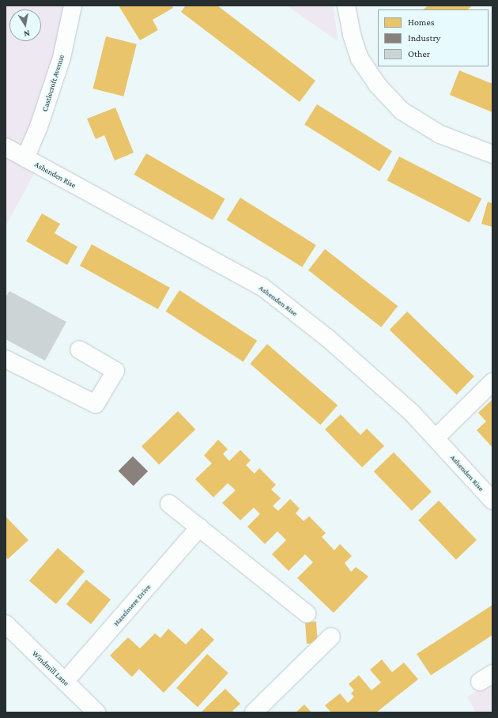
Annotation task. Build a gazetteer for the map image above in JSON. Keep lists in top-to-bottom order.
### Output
{
  "streets": {
    "street": [
      "Castlecroft Avenue",
      "Ashenden Rise",
      "Hazelmere Drive",
      "Windmill Lane"
    ]
  },
  "crossings": [
    ["Castlecroft Avenue", "Ashenden Rise"],
    ["Hazelmere Drive", "Windmill Lane"]
  ],
  "legend": ["Homes", "Industry", "Other"],
  "north": "bottom"
}
